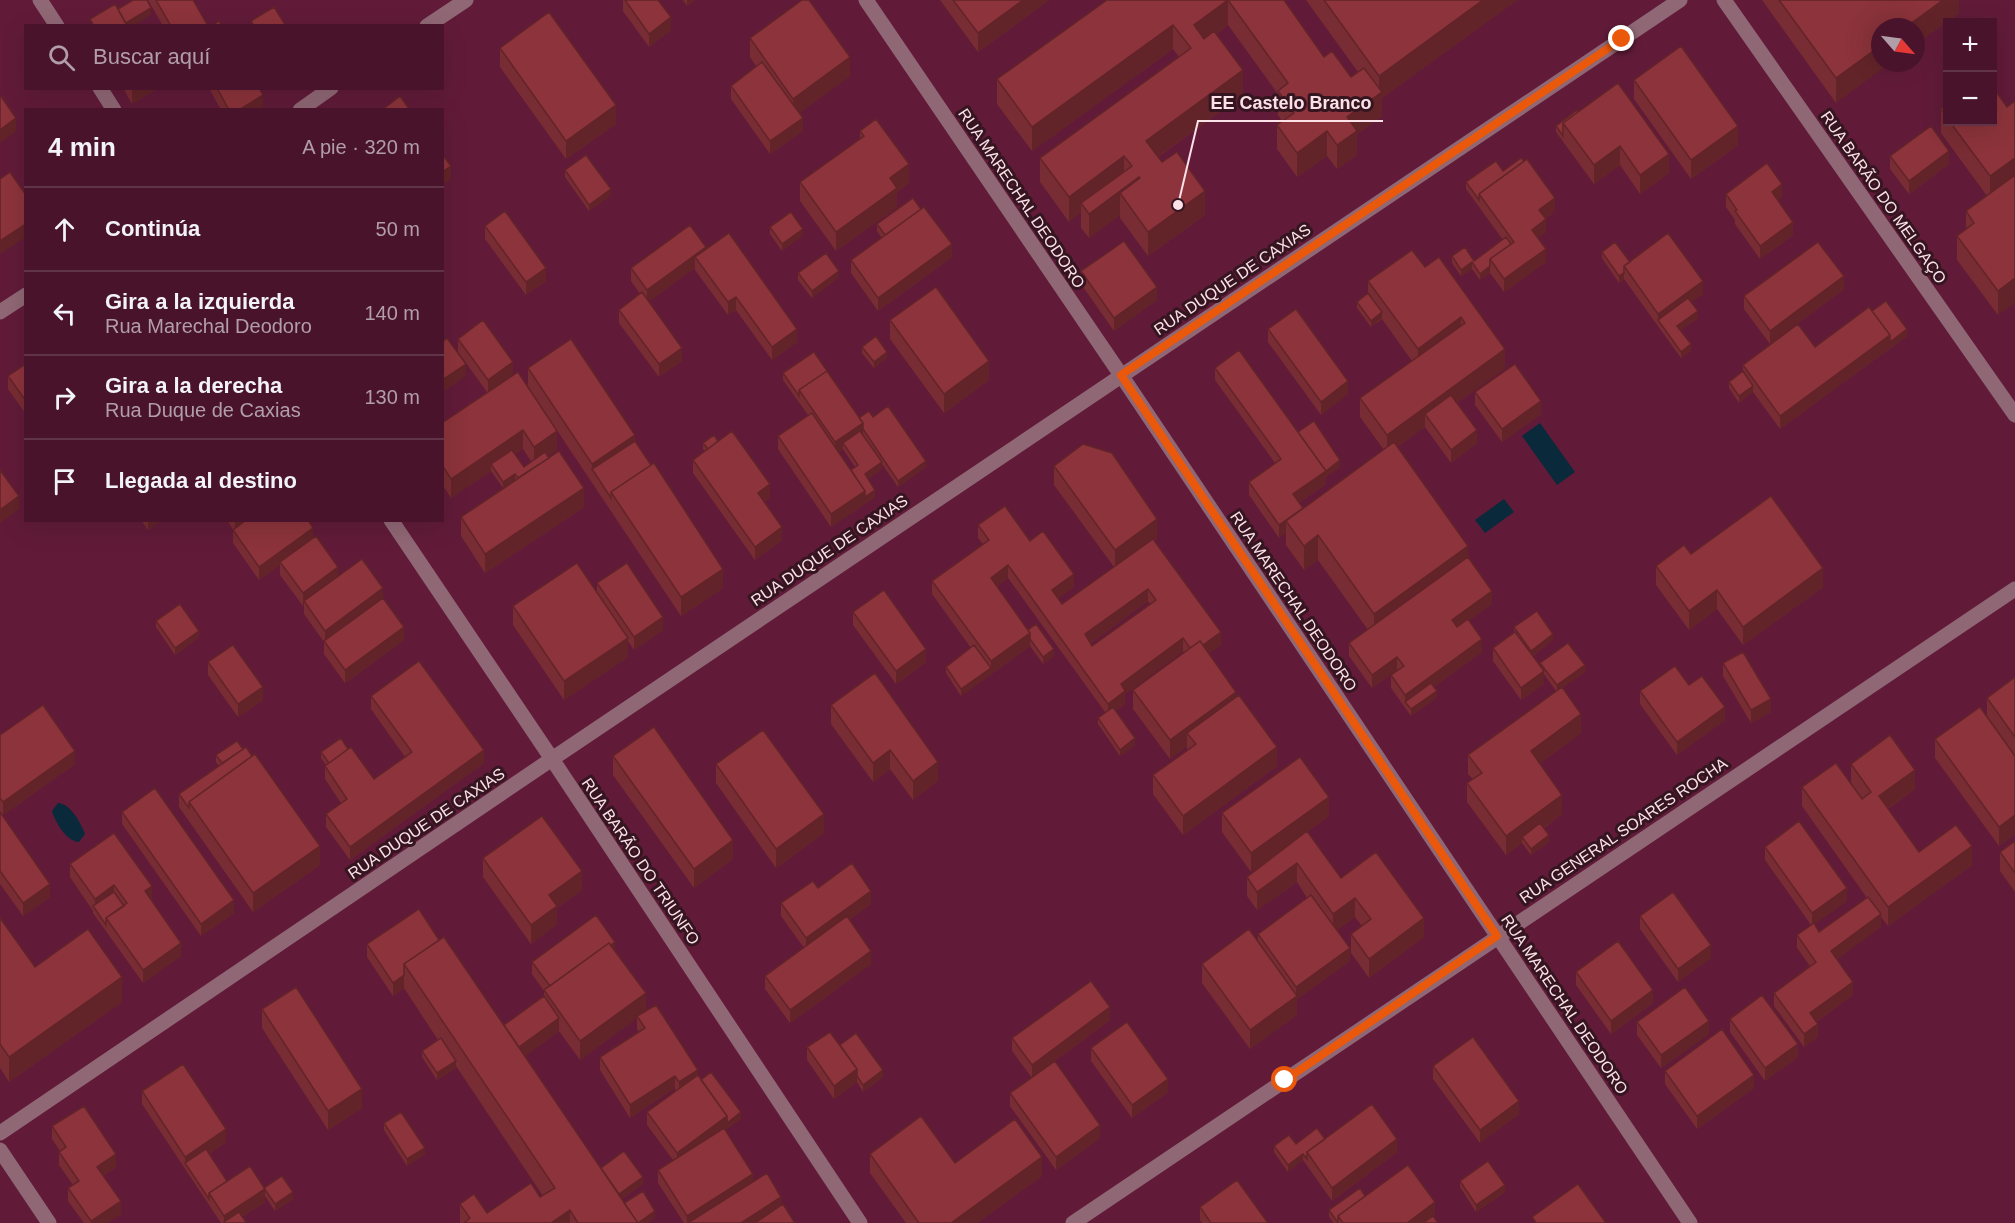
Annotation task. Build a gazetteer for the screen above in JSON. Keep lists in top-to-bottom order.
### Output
{
  "streets": {
    "street": [
      "RUA BARÃO DO MELGAÇO",
      "RUA MARECHAL DEODORO",
      "RUA DUQUE DE CAXIAS",
      "RUA GENERAL SOARES ROCHA",
      "RUA BARÃO DO TRIUNFO"
    ]
  },
  "crossings": [
    ["RUA MARECHAL DEODORO", "RUA DUQUE DE CAXIAS"],
    ["RUA MARECHAL DEODORO", "RUA GENERAL SOARES ROCHA"],
    ["RUA DUQUE DE CAXIAS", "RUA BARÃO DO TRIUNFO"]
  ],
  "places": ["EE Castelo Branco"],
  "north": "bottom right",
  "page": {
    "map_buttons": ["+", "−"],
    "search": "Buscar aquí",
    "heading": ["4 min", "A pie · 320 m"],
    "list": [
      ["Continúa", "50 m"],
      ["Gira a la izquierda", "Rua Marechal Deodoro", "140 m"],
      ["Gira a la derecha", "Rua Duque de Caxias", "130 m"],
      "Llegada al destino"
    ]
  }
}
